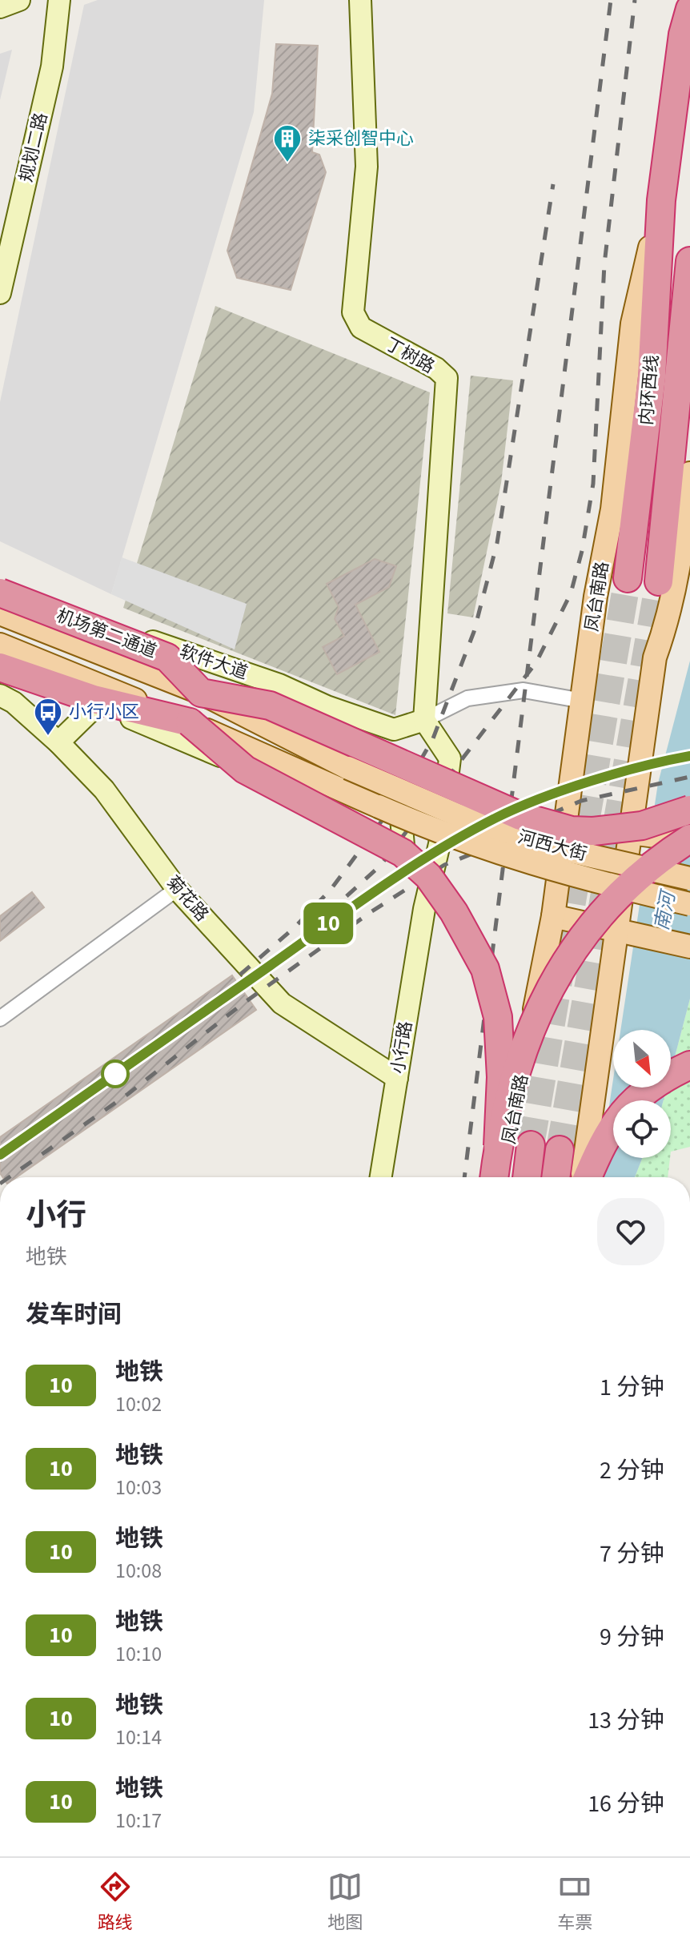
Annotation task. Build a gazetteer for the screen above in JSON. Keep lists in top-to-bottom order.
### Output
{
  "streets": {
    "highway": ["内环西线", "凤台南路", "机场第二通道"],
    "main road": ["软件大道", "河西大街"],
    "street": [
      "规划二路",
      "丁树路",
      "菊花路",
      "小行路"
    ]
  },
  "crossings": [
    ["丁树路", "小行路"],
    ["内环西线", "凤台南路"],
    ["机场第二通道", "软件大道"],
    ["软件大道", "河西大街"],
    ["软件大道", "小行路"],
    ["菊花路", "小行路"]
  ],
  "water": ["南河"],
  "places": {
    "building": ["柒采创智中心"],
    "bus stop": ["小行小区"]
  },
  "lines": ["metro line 10"],
  "north": "bottom right",
  "page": {
    "on_map": "10",
    "heading": [
      ["小行", "地铁"],
      "发车时间"
    ],
    "list": [
      {
        "mark": "10",
        "name": "地铁",
        "note": "10:02",
        "value": "1 分钟"
      },
      {
        "mark": "10",
        "name": "地铁",
        "note": "10:03",
        "value": "2 分钟"
      },
      {
        "mark": "10",
        "name": "地铁",
        "note": "10:08",
        "value": "7 分钟"
      },
      {
        "mark": "10",
        "name": "地铁",
        "note": "10:10",
        "value": "9 分钟"
      },
      {
        "mark": "10",
        "name": "地铁",
        "note": "10:14",
        "value": "13 分钟"
      },
      {
        "mark": "10",
        "name": "地铁",
        "note": "10:17",
        "value": "16 分钟"
      }
    ],
    "tabs": ["路线", "地图", "车票"]
  }
}
